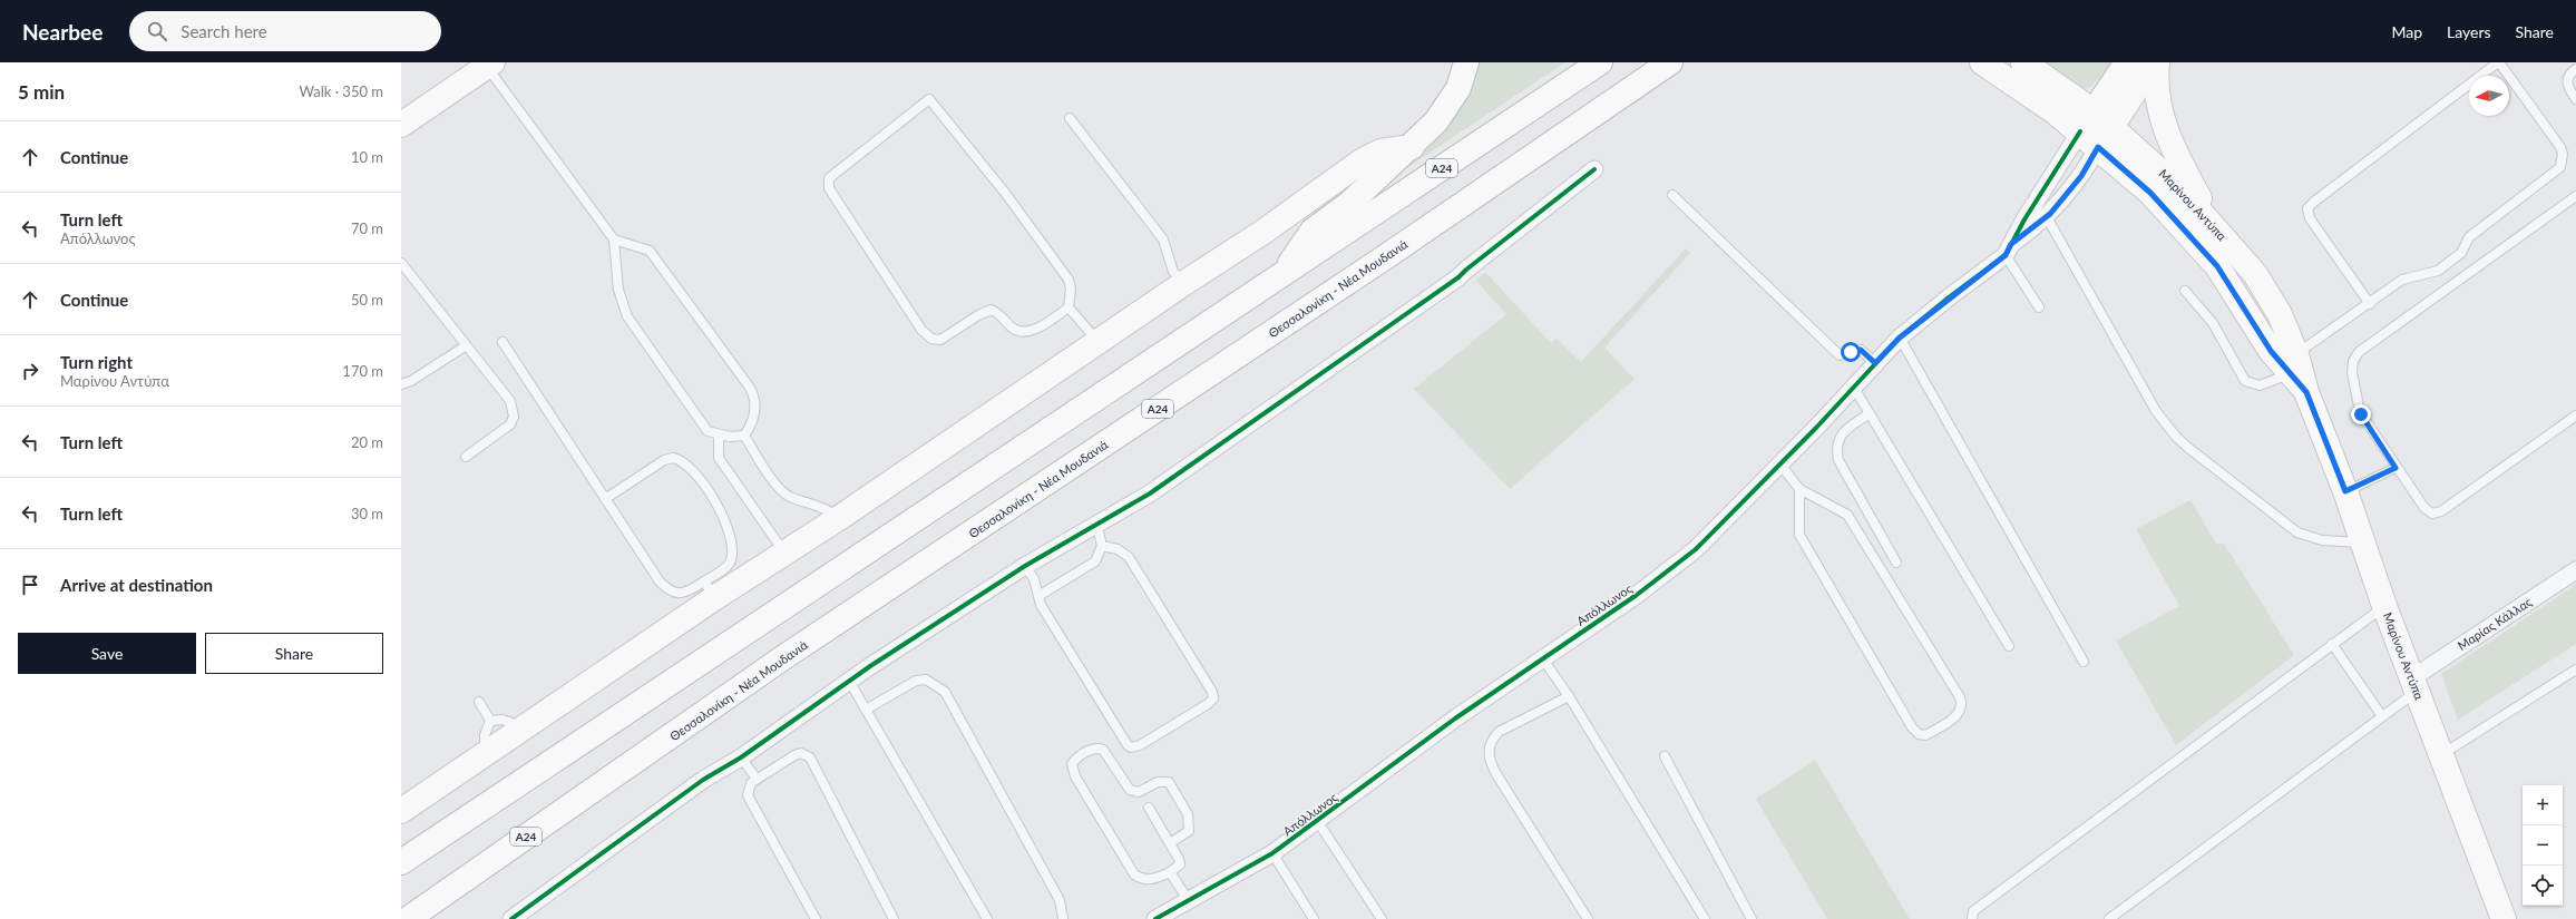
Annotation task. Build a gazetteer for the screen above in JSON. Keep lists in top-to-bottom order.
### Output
{
  "streets": {
    "main road": ["Α24", "Μαρίνου Αντύπα", "Θεσσαλονίκη - Νέα Μουδανιά"],
    "street": ["Απόλλωνος", "Μαρίας Κάλλας"]
  },
  "crossings": [
    ["Μαρίνου Αντύπα", "Απόλλωνος"],
    ["Μαρίνου Αντύπα", "Μαρίας Κάλλας"]
  ],
  "north": "left",
  "page": {
    "header": "Nearbee",
    "search": "Search here",
    "nav": ["Map", "Layers", "Share"],
    "heading": ["5 min", "Walk · 350 m"],
    "list": [
      ["Continue", "10 m"],
      ["Turn left", "Απόλλωνος", "70 m"],
      ["Continue", "50 m"],
      ["Turn right", "Μαρίνου Αντύπα", "170 m"],
      ["Turn left", "20 m"],
      ["Turn left", "30 m"],
      "Arrive at destination"
    ],
    "buttons": ["Save", "Share"],
    "map_buttons": ["+", "−"]
  }
}
